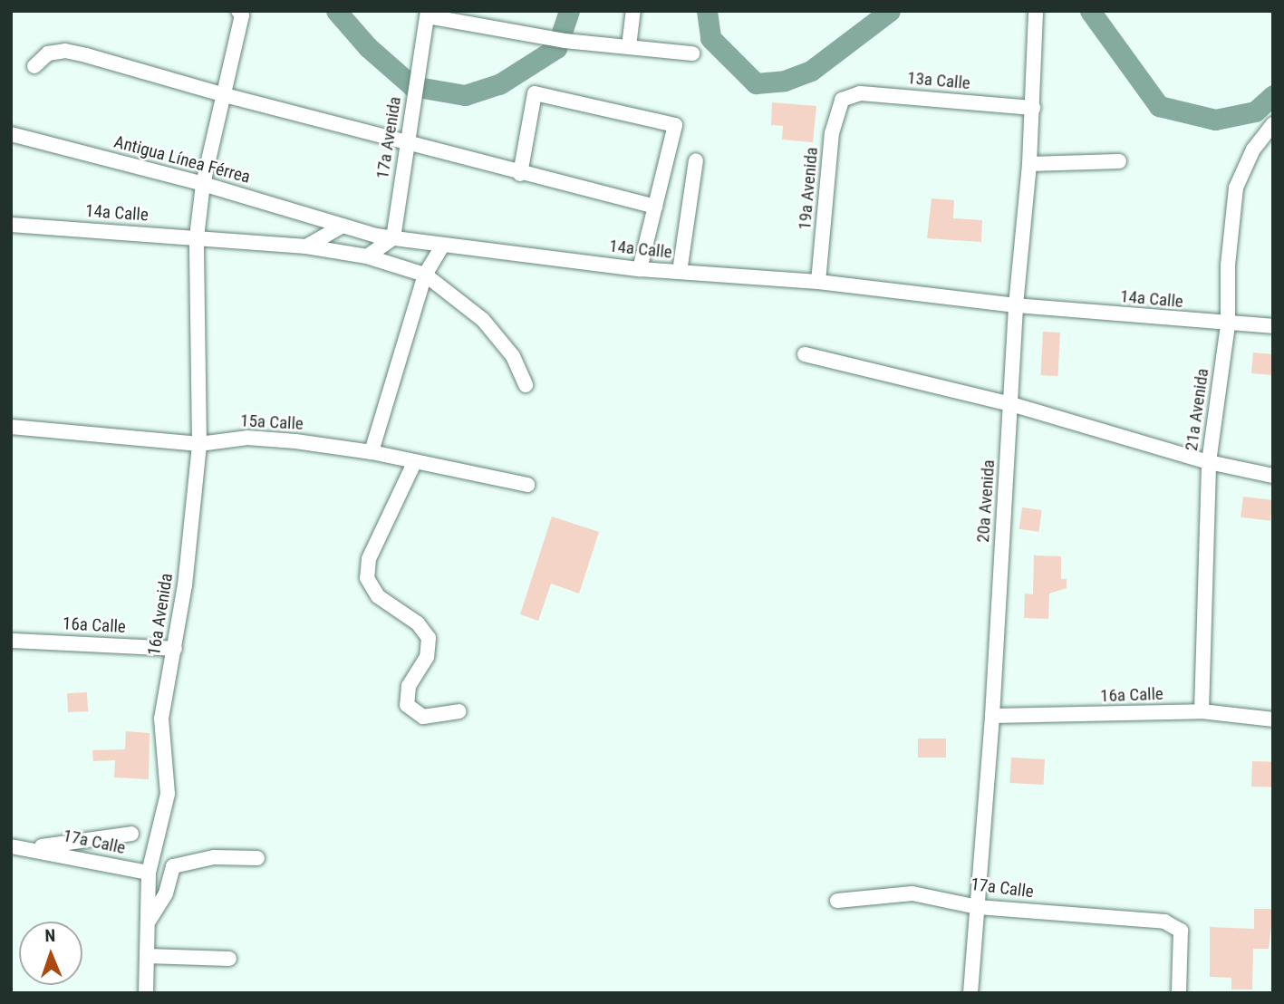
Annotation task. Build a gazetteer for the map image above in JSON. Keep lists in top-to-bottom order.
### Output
{
  "streets": {
    "street": [
      "13a Calle",
      "17a Avenida",
      "Antigua Línea Férrea",
      "19a Avenida",
      "14a Calle",
      "21a Avenida",
      "15a Calle",
      "20a Avenida",
      "16a Avenida",
      "16a Calle",
      "17a Calle"
    ]
  },
  "crossings": [
    ["13a Calle", "19a Avenida"],
    ["13a Calle", "20a Avenida"],
    ["17a Avenida", "14a Calle"],
    ["Antigua Línea Férrea", "14a Calle"],
    ["Antigua Línea Férrea", "16a Avenida"],
    ["19a Avenida", "14a Calle"],
    ["14a Calle", "21a Avenida"],
    ["14a Calle", "20a Avenida"],
    ["14a Calle", "16a Avenida"],
    ["21a Avenida", "16a Calle"],
    ["15a Calle", "16a Avenida"],
    ["20a Avenida", "16a Calle"],
    ["20a Avenida", "17a Calle"],
    ["16a Avenida", "16a Calle"],
    ["16a Avenida", "17a Calle"]
  ],
  "north": "top"
}
